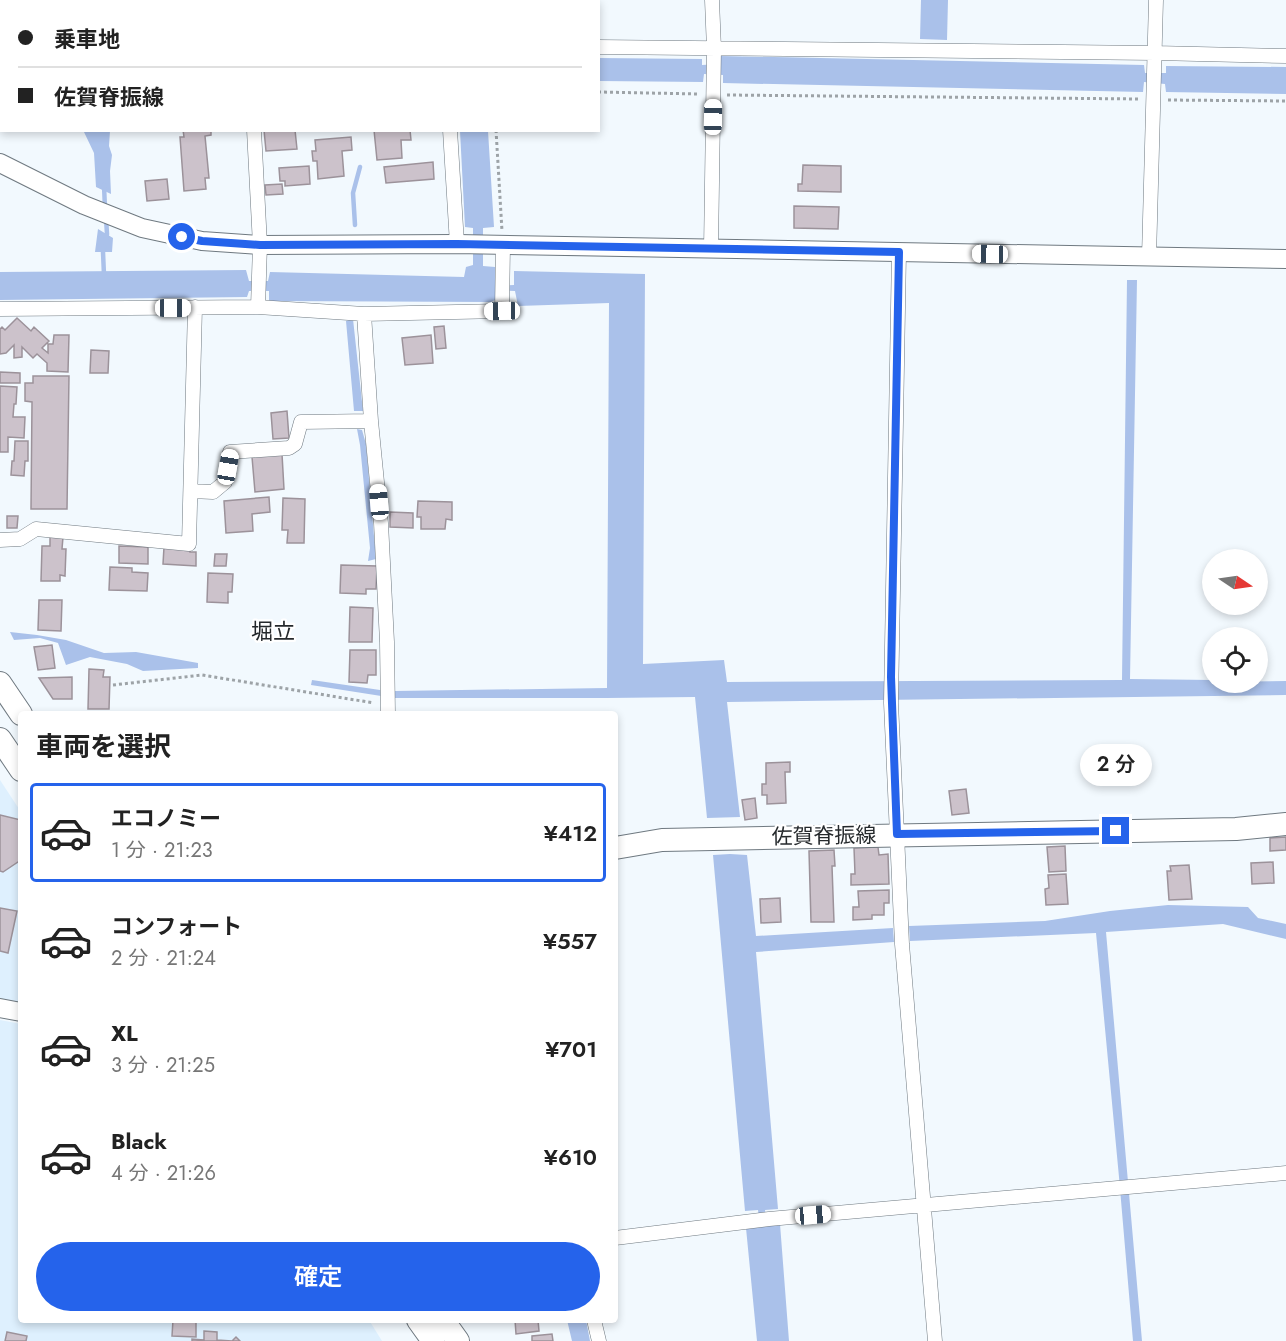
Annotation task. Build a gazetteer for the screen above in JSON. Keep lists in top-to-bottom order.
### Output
{
  "streets": {
    "main road": ["佐賀脊振線"]
  },
  "districts": ["堀立"],
  "north": "right",
  "page": {
    "banner": ["乗車地", "佐賀脊振線"],
    "heading": "車両を選択",
    "bubble": "2 分",
    "list": [
      {
        "name": "エコノミー",
        "note": "1 分 · 21:23",
        "value": "¥412"
      },
      {
        "name": "コンフォート",
        "note": "2 分 · 21:24",
        "value": "¥557"
      },
      {
        "name": "XL",
        "note": "3 分 · 21:25",
        "value": "¥701"
      },
      {
        "name": "Black",
        "note": "4 分 · 21:26",
        "value": "¥610"
      }
    ],
    "buttons": "確定"
  }
}
